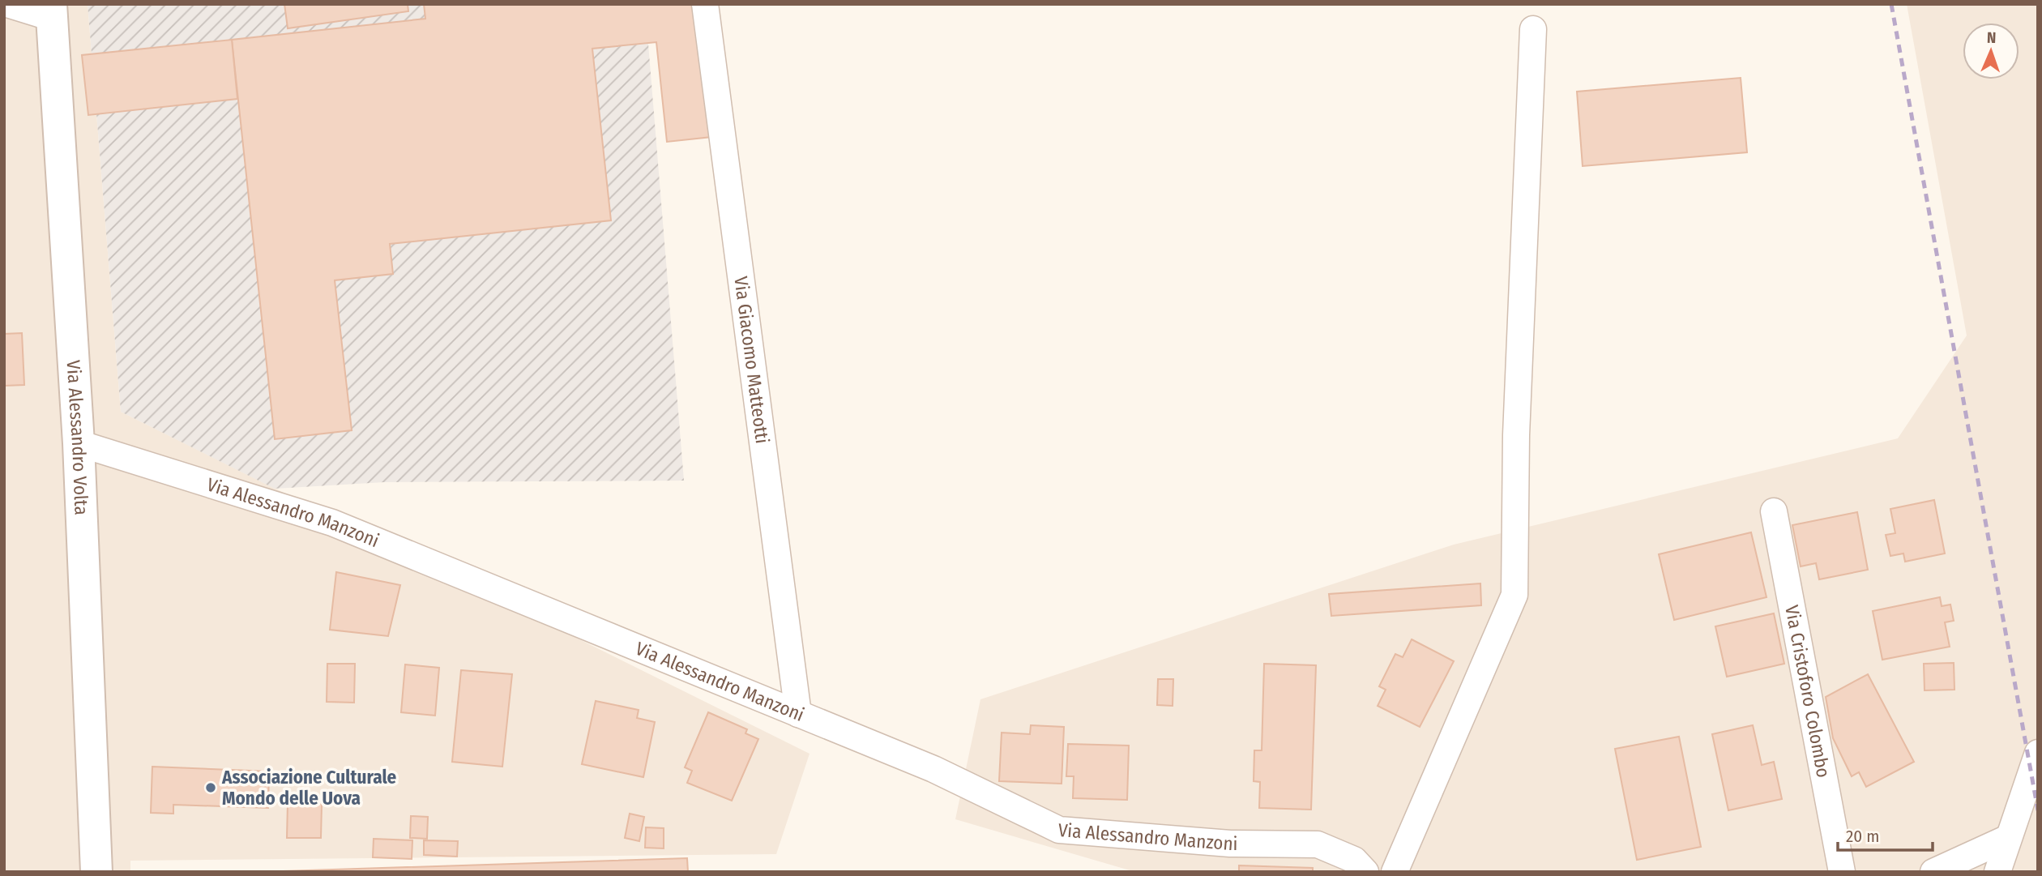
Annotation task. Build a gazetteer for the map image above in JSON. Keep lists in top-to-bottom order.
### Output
{
  "streets": {
    "street": [
      "Via Giacomo Matteotti",
      "Via Alessandro Volta",
      "Via Alessandro Manzoni",
      "Via Cristoforo Colombo"
    ]
  },
  "crossings": [
    ["Via Giacomo Matteotti", "Via Alessandro Manzoni"],
    ["Via Alessandro Volta", "Via Alessandro Manzoni"]
  ],
  "places": ["Associazione Culturale Mondo delle Uova"],
  "scale_bar": "20 m",
  "north": "top"
}
